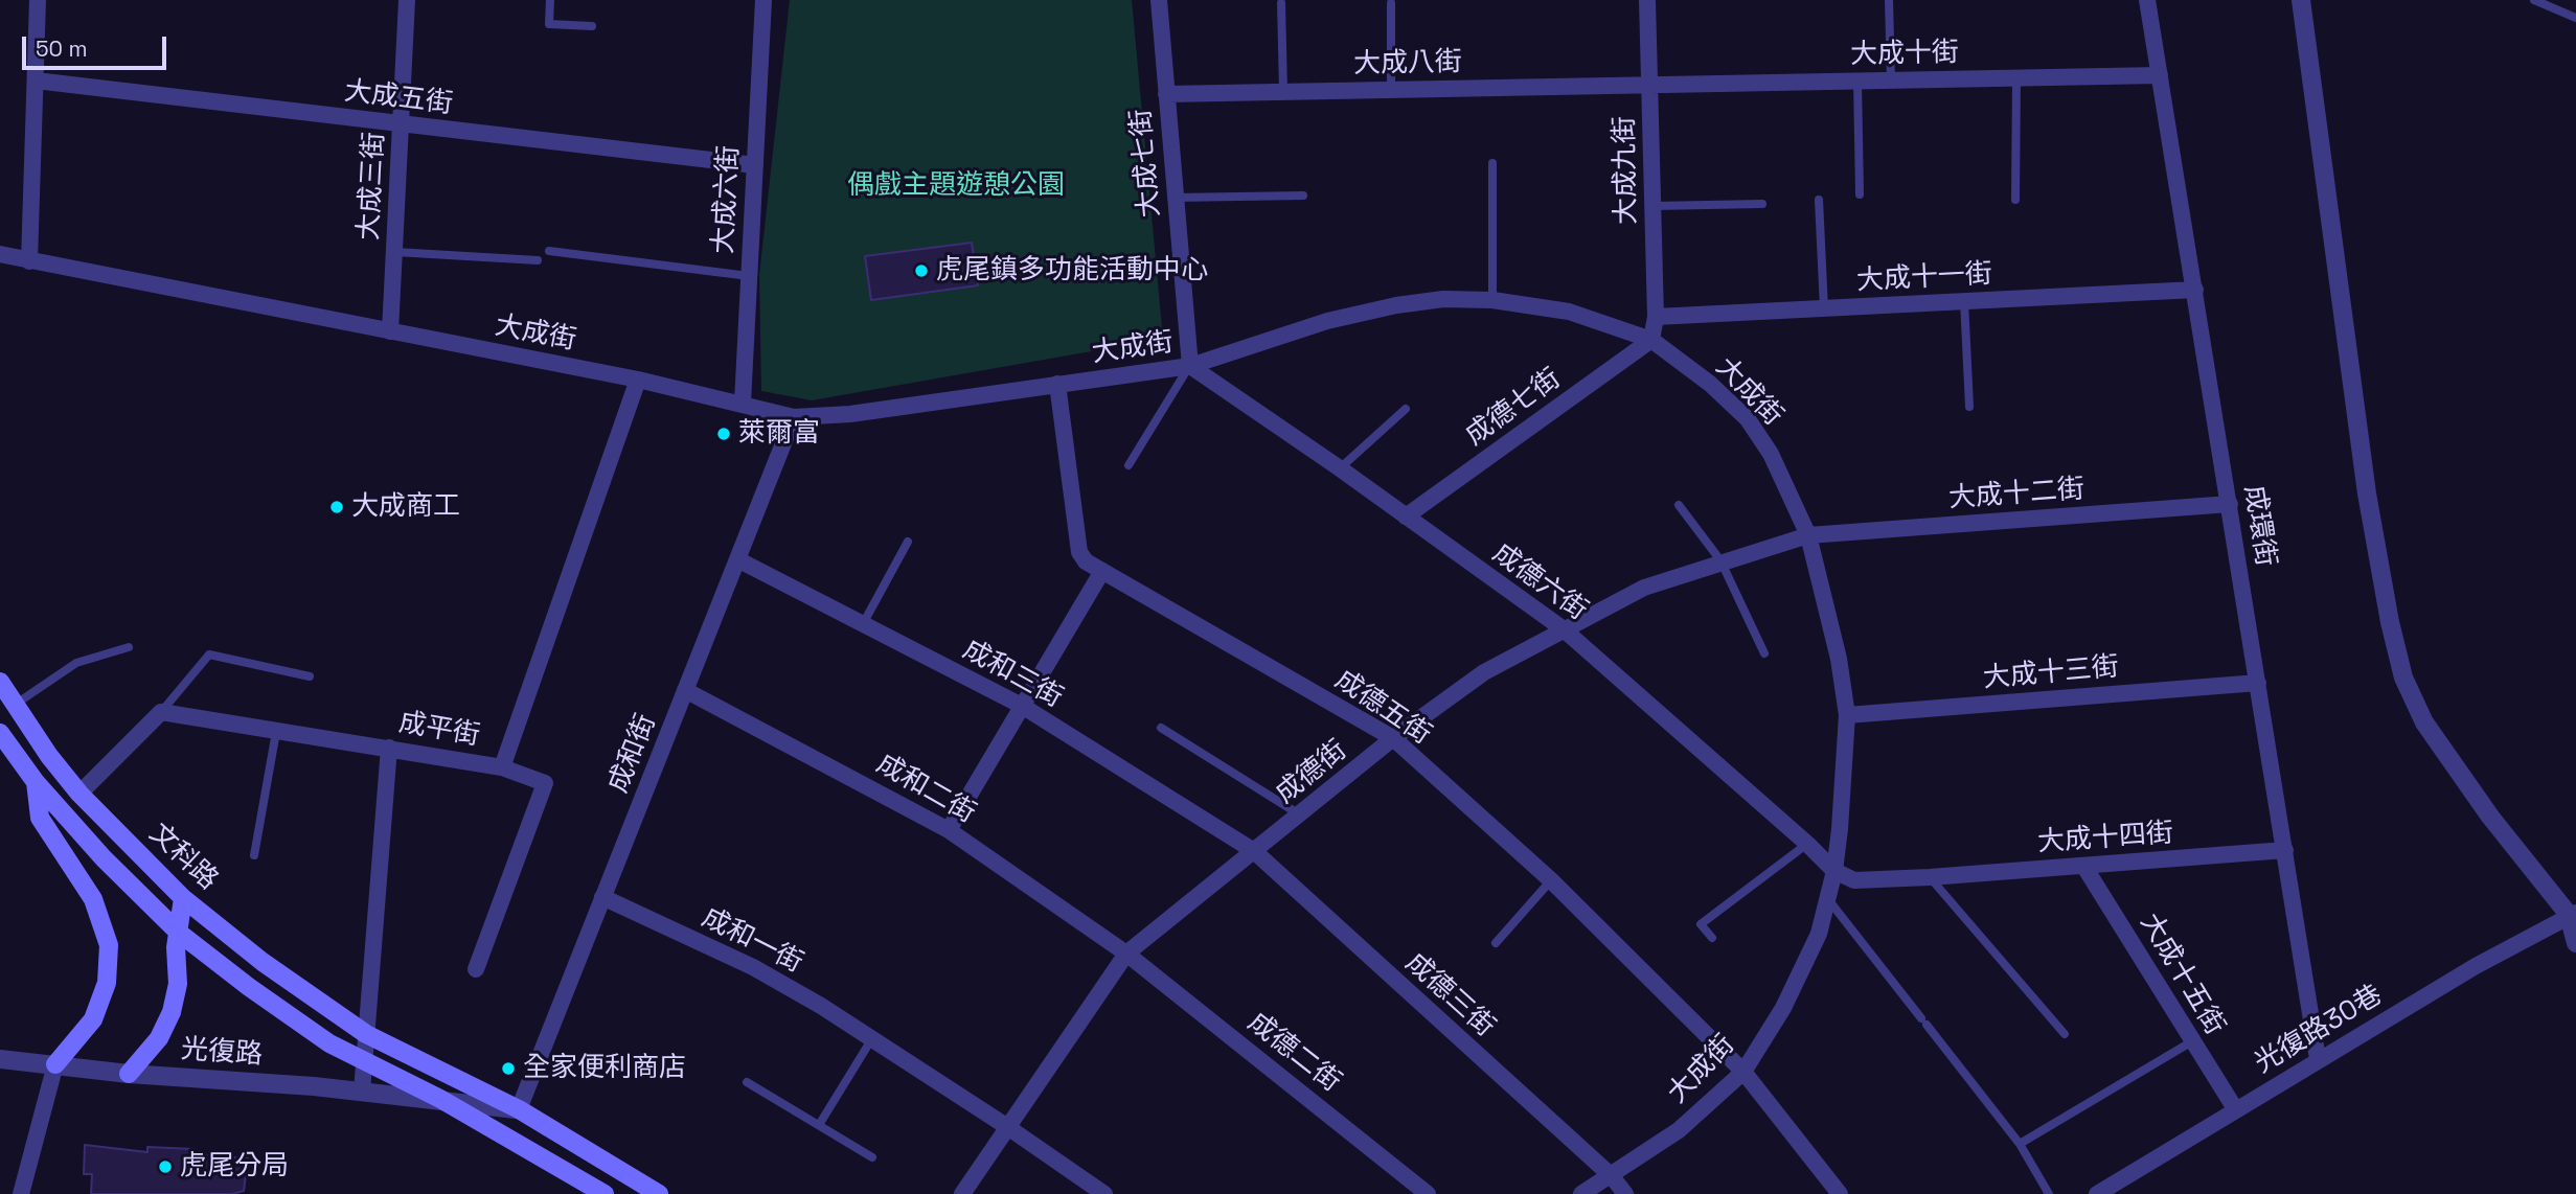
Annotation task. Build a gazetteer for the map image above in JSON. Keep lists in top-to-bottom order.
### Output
{
  "streets": {
    "main road": ["文科路", "光復路"],
    "street": [
      "大成十街",
      "大成八街",
      "大成五街",
      "大成七街",
      "大成九街",
      "大成三街",
      "大成六街",
      "大成十一街",
      "大成街",
      "成德七街",
      "大成十二街",
      "成環街",
      "成德六街",
      "大成十三街",
      "成和三街",
      "成德五街",
      "成平街",
      "成和街",
      "成德街",
      "成和二街",
      "大成十四街",
      "成和一街",
      "大成十五街",
      "成德三街",
      "光復路30巷",
      "成德二街"
    ]
  },
  "crossings": [
    ["大成十街", "大成八街"],
    ["大成十街", "大成九街"],
    ["大成十街", "成環街"],
    ["大成八街", "大成七街"],
    ["大成八街", "大成九街"],
    ["大成五街", "大成三街"],
    ["大成五街", "大成六街"],
    ["大成七街", "大成街"],
    ["大成七街", "成德六街"],
    ["大成九街", "大成十一街"],
    ["大成九街", "大成街"],
    ["大成九街", "成德七街"],
    ["大成三街", "大成街"],
    ["大成六街", "大成街"],
    ["大成十一街", "成環街"],
    ["大成街", "成德七街"],
    ["大成街", "大成十二街"],
    ["大成街", "成德六街"],
    ["大成街", "大成十三街"],
    ["大成街", "成德五街"],
    ["大成街", "成平街"],
    ["大成街", "成和街"],
    ["大成街", "成德街"],
    ["大成街", "大成十四街"],
    ["大成街", "成德三街"],
    ["成德七街", "成德六街"],
    ["大成十二街", "成環街"],
    ["大成十二街", "成德街"],
    ["成環街", "大成十三街"],
    ["成環街", "大成十四街"],
    ["成環街", "光復路30巷"],
    ["成德六街", "成德街"],
    ["成德六街", "大成十四街"],
    ["成和三街", "成和街"],
    ["成和三街", "成德街"],
    ["成和三街", "成德三街"],
    ["成德五街", "成德街"],
    ["成和街", "成和二街"],
    ["成和街", "文科路"],
    ["成和街", "成和一街"],
    ["成和街", "光復路"],
    ["成德街", "成和二街"],
    ["成德街", "成和一街"],
    ["成德街", "成德三街"],
    ["成德街", "成德二街"],
    ["成和二街", "成德二街"],
    ["大成十四街", "大成十五街"],
    ["文科路", "光復路"],
    ["大成十五街", "光復路30巷"]
  ],
  "parks": ["偶戲主題遊憩公園"],
  "places": [
    "虎尾鎮多功能活動中心",
    "萊爾富",
    "大成商工",
    "全家便利商店",
    "虎尾分局"
  ],
  "scale_bar": "50 m"
}
